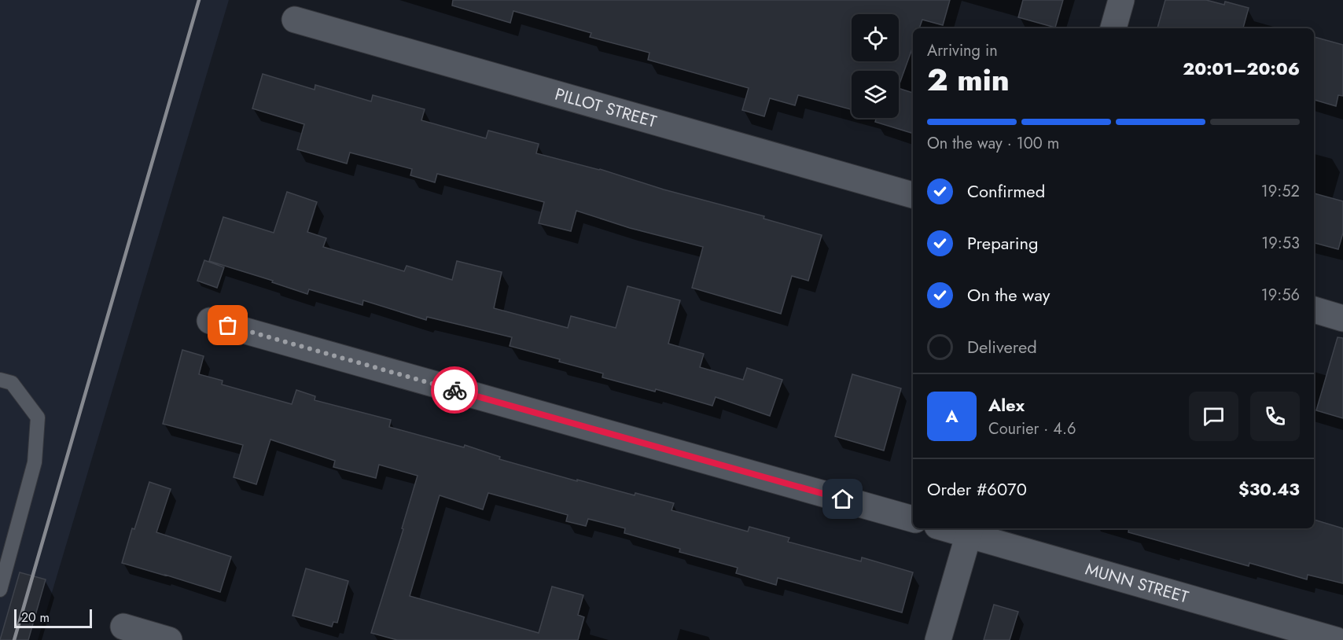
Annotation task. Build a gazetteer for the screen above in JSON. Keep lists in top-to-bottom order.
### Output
{
  "streets": {
    "street": ["PILLOT STREET", "MUNN STREET"]
  },
  "scale_bar": "20 m",
  "page": {
    "heading": ["2 min", "Arriving in", "20:01–20:06"],
    "panel": [
      "Alex",
      "Courier · 4.6",
      "Order #6070",
      "$30.43"
    ],
    "bar": "On the way · 100 m",
    "list": [
      ["Confirmed", "19:52"],
      ["Preparing", "19:53"],
      ["On the way", "19:56"],
      "Delivered"
    ],
    "round": "A",
    "scale": "20 m"
  }
}
